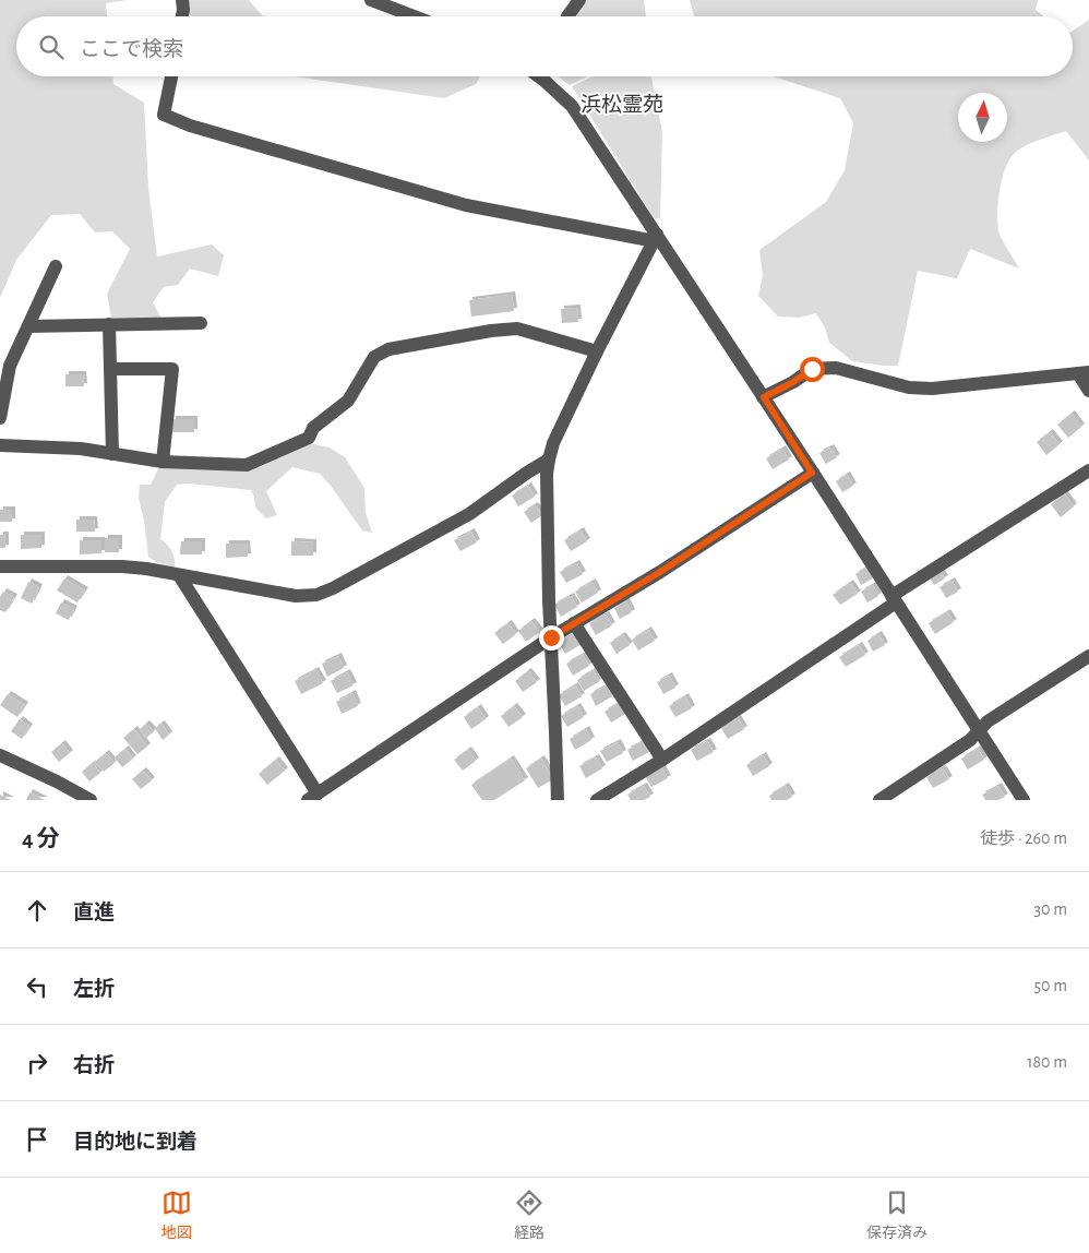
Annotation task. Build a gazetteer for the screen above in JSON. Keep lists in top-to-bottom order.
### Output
{
  "parks": ["浜松霊苑"],
  "north": "top",
  "page": {
    "search": "ここで検索",
    "heading": ["4 分", "徒歩 · 260 m"],
    "list": [
      ["直進", "30 m"],
      ["左折", "50 m"],
      ["右折", "180 m"],
      "目的地に到着"
    ],
    "nav": ["地図", "経路", "保存済み"]
  }
}
